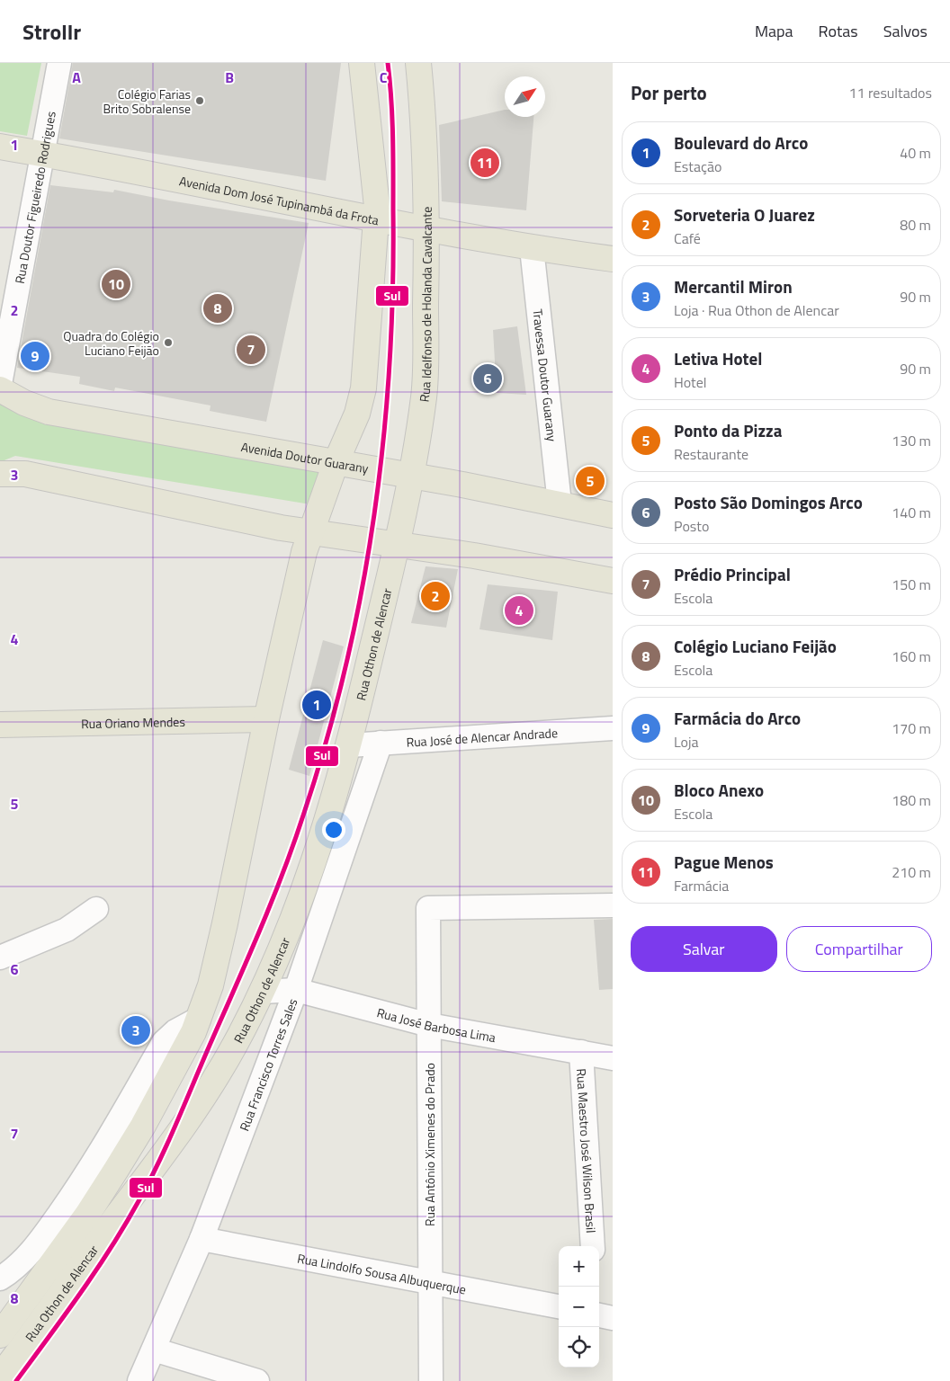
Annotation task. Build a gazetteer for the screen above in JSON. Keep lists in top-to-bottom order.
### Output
{
  "streets": {
    "main road": [
      "Avenida Dom José Tupinambá da Frota",
      "Rua Idelfonso de Holanda Cavalcante",
      "Avenida Doutor Guarany",
      "Rua Othon de Alencar",
      "Rua Oriano Mendes"
    ],
    "street": [
      "Rua Doutor Figueiredo Rodrigues",
      "Travessa Doutor Guarany",
      "Rua José de Alencar Andrade",
      "Rua José Barbosa Lima",
      "Rua Francisco Torres Sales",
      "Rua Antônio Ximenes do Prado",
      "Rua Maestro José Wilson Brasil",
      "Rua Lindolfo Sousa Albuquerque"
    ]
  },
  "crossings": [
    ["Rua Doutor Figueiredo Rodrigues", "Avenida Dom José Tupinambá da Frota"],
    ["Avenida Dom José Tupinambá da Frota", "Rua Idelfonso de Holanda Cavalcante"],
    ["Avenida Dom José Tupinambá da Frota", "Travessa Doutor Guarany"],
    ["Rua Idelfonso de Holanda Cavalcante", "Avenida Doutor Guarany"],
    ["Rua Idelfonso de Holanda Cavalcante", "Rua Othon de Alencar"],
    ["Travessa Doutor Guarany", "Avenida Doutor Guarany"],
    ["Rua Othon de Alencar", "Rua Oriano Mendes"],
    ["Rua Othon de Alencar", "Rua José de Alencar Andrade"],
    ["Rua Othon de Alencar", "Rua José Barbosa Lima"],
    ["Rua José de Alencar Andrade", "Rua Francisco Torres Sales"],
    ["Rua José Barbosa Lima", "Rua Francisco Torres Sales"],
    ["Rua José Barbosa Lima", "Rua Antônio Ximenes do Prado"],
    ["Rua José Barbosa Lima", "Rua Maestro José Wilson Brasil"],
    ["Rua Francisco Torres Sales", "Rua Lindolfo Sousa Albuquerque"],
    ["Rua Antônio Ximenes do Prado", "Rua Lindolfo Sousa Albuquerque"]
  ],
  "places": ["Colégio Farias Brito Sobralense", "Quadra do Colégio Luciano Feijão"],
  "lines": ["transit line Sul"],
  "north": "top right",
  "page": {
    "header": "Strollr",
    "nav": ["Mapa", "Rotas", "Salvos"],
    "heading": ["Por perto", "11 resultados"],
    "list": [
      {
        "mark": "1",
        "name": "Boulevard do Arco",
        "note": "Estação",
        "value": "40 m"
      },
      {
        "mark": "2",
        "name": "Sorveteria O Juarez",
        "note": "Café",
        "value": "80 m"
      },
      {
        "mark": "3",
        "name": "Mercantil Miron",
        "note": "Loja · Rua Othon de Alencar",
        "value": "90 m"
      },
      {
        "mark": "4",
        "name": "Letiva Hotel",
        "note": "Hotel",
        "value": "90 m"
      },
      {
        "mark": "5",
        "name": "Ponto da Pizza",
        "note": "Restaurante",
        "value": "130 m"
      },
      {
        "mark": "6",
        "name": "Posto São Domingos Arco",
        "note": "Posto",
        "value": "140 m"
      },
      {
        "mark": "7",
        "name": "Prédio Principal",
        "note": "Escola",
        "value": "150 m"
      },
      {
        "mark": "8",
        "name": "Colégio Luciano Feijão",
        "note": "Escola",
        "value": "160 m"
      },
      {
        "mark": "9",
        "name": "Farmácia do Arco",
        "note": "Loja",
        "value": "170 m"
      },
      {
        "mark": "10",
        "name": "Bloco Anexo",
        "note": "Escola",
        "value": "180 m"
      },
      {
        "mark": "11",
        "name": "Pague Menos",
        "note": "Farmácia",
        "value": "210 m"
      }
    ],
    "pins": [
      "11",
      "10",
      "8",
      "7",
      "9",
      "6",
      "5",
      "2",
      "4",
      "1",
      "3"
    ],
    "buttons": ["Salvar", "Compartilhar"],
    "map_buttons": ["+", "−"]
  },
  "grid": {
    "columns": ["A", "B", "C"],
    "rows": [
      "1",
      "2",
      "3",
      "4",
      "5",
      "6",
      "7",
      "8"
    ]
  }
}
